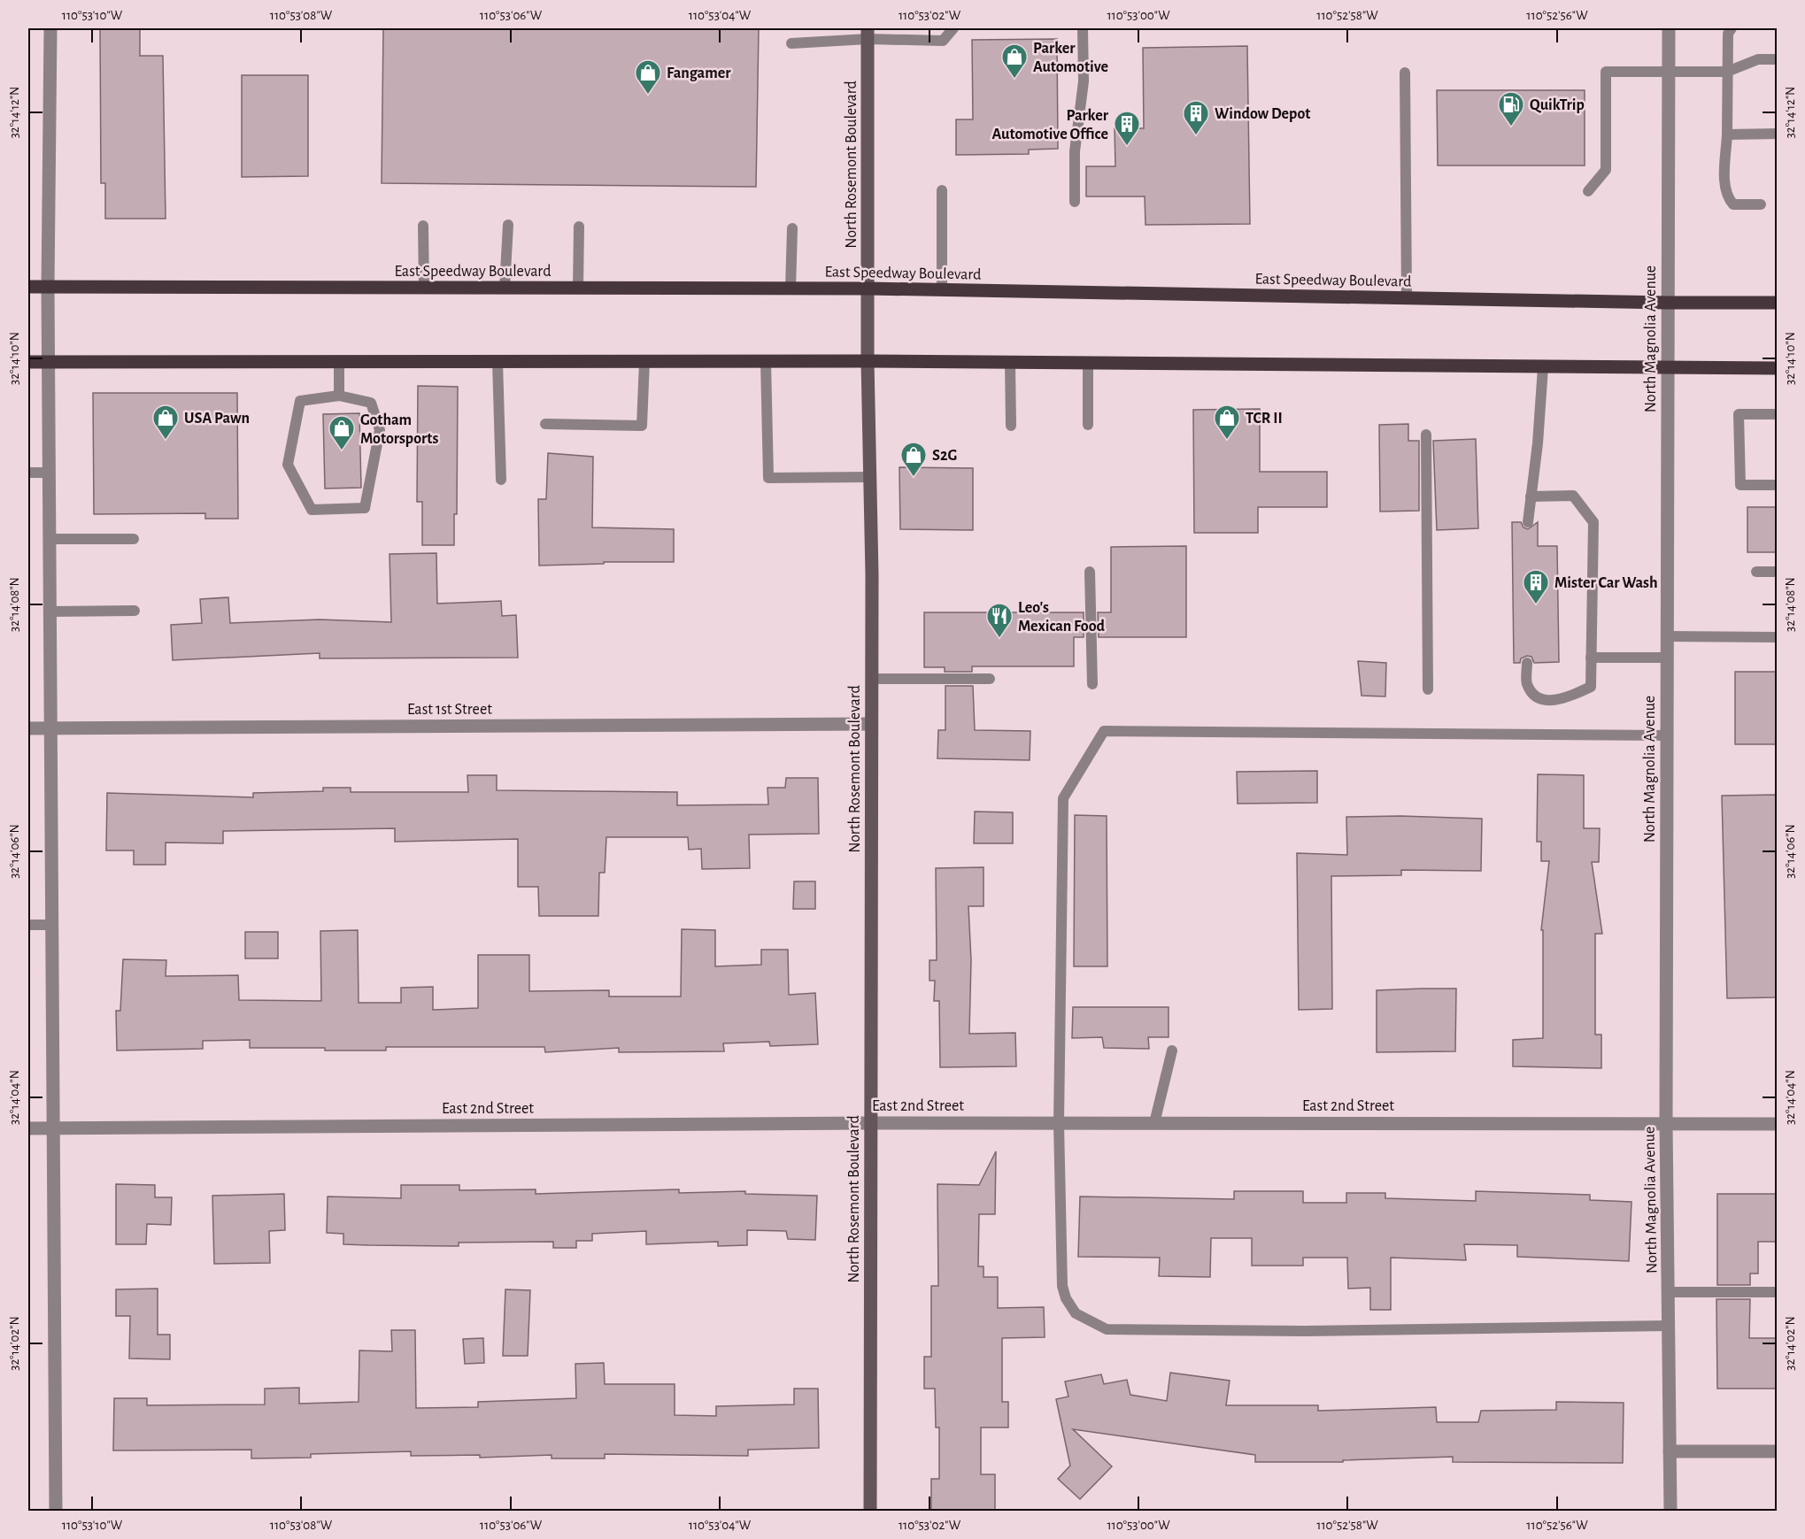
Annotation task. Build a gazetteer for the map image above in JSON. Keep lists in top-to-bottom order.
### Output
{
  "streets": {
    "main road": ["East Speedway Boulevard"],
    "street": [
      "North Rosemont Boulevard",
      "North Magnolia Avenue",
      "East 1st Street",
      "East 2nd Street"
    ]
  },
  "crossings": [
    ["North Rosemont Boulevard", "East Speedway Boulevard"],
    ["North Rosemont Boulevard", "East 1st Street"],
    ["North Rosemont Boulevard", "East 2nd Street"],
    ["East Speedway Boulevard", "North Magnolia Avenue"],
    ["North Magnolia Avenue", "East 2nd Street"]
  ],
  "places": {
    "shop": [
      "Parker Automotive",
      "Fangamer",
      "USA Pawn",
      "TCR II",
      "Gotham Motorsports",
      "S2G"
    ],
    "fuel station": ["QuikTrip"],
    "building": ["Window Depot", "Parker Automotive Office", "Mister Car Wash"],
    "restaurant": ["Leo's Mexican Food"]
  },
  "coordinates": [
    "110°53'10\"W",
    "110°53'08\"W",
    "110°53'06\"W",
    "110°53'04\"W",
    "110°53'02\"W",
    "110°53'00\"W",
    "110°52'58\"W",
    "110°52'56\"W",
    "32°14'12\"N",
    "32°14'10\"N",
    "32°14'08\"N",
    "32°14'06\"N",
    "32°14'04\"N",
    "32°14'02\"N"
  ]
}
